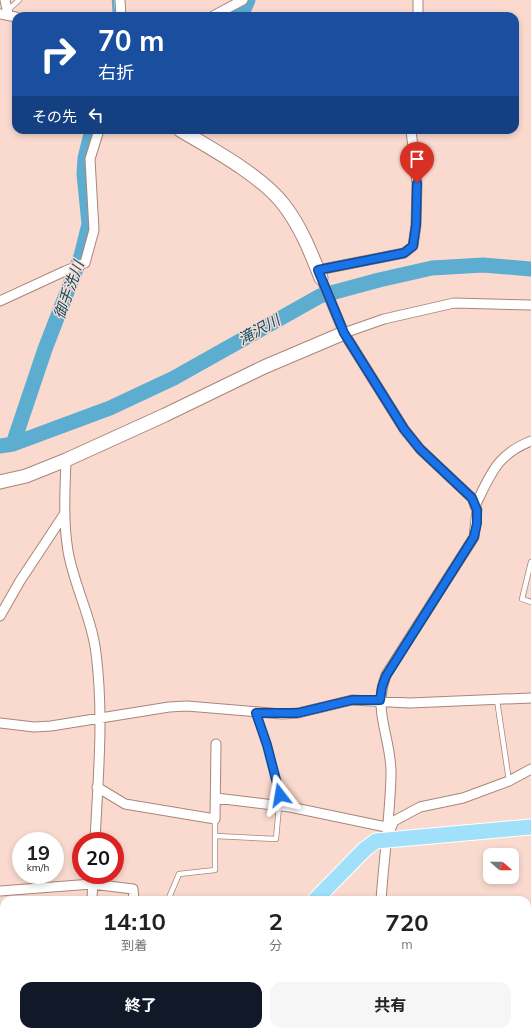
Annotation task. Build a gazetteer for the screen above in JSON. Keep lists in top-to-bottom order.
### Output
{
  "water": ["御手洗川", "滝沢川"],
  "north": "right",
  "page": {
    "turn": ["70 m", "右折"],
    "then": "その先",
    "speed": "19 km/h",
    "limit": "20",
    "eta": [
      "14:10",
      "到着",
      "2",
      "分",
      "720",
      "m"
    ],
    "buttons": ["終了", "共有"]
  }
}
